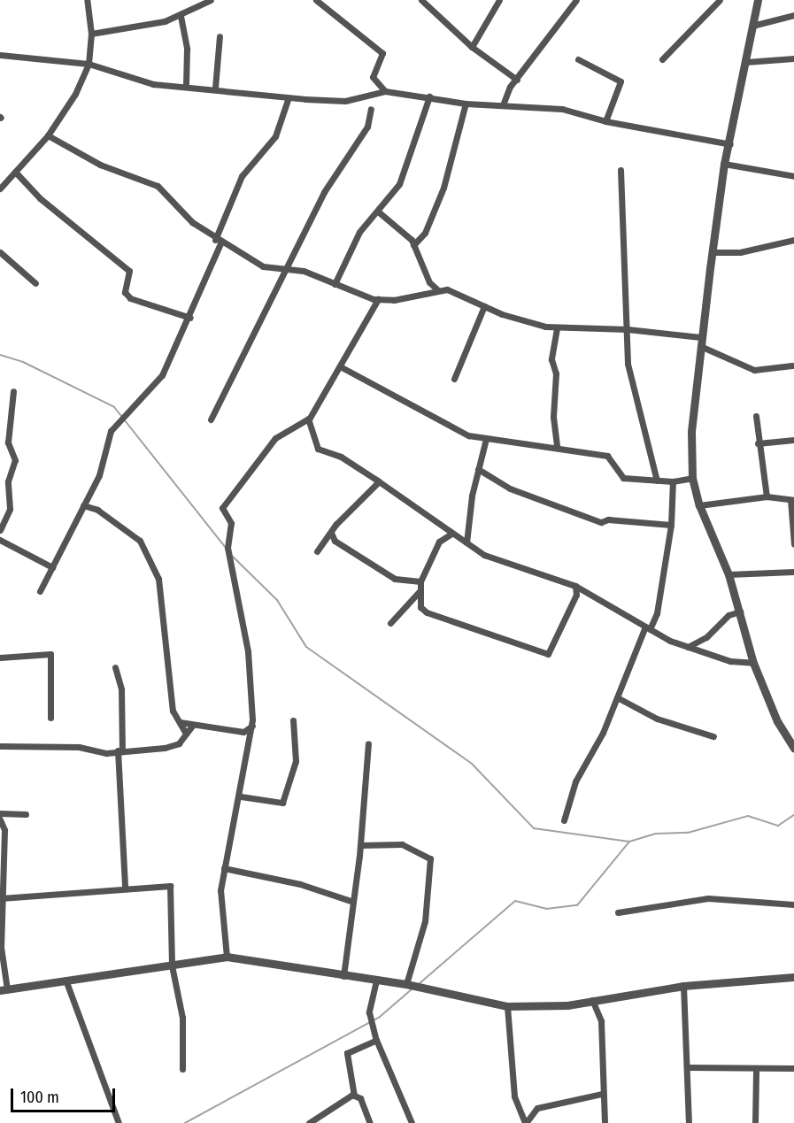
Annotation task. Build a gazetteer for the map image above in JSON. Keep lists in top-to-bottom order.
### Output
{
  "scale_bar": "100 m"
}
